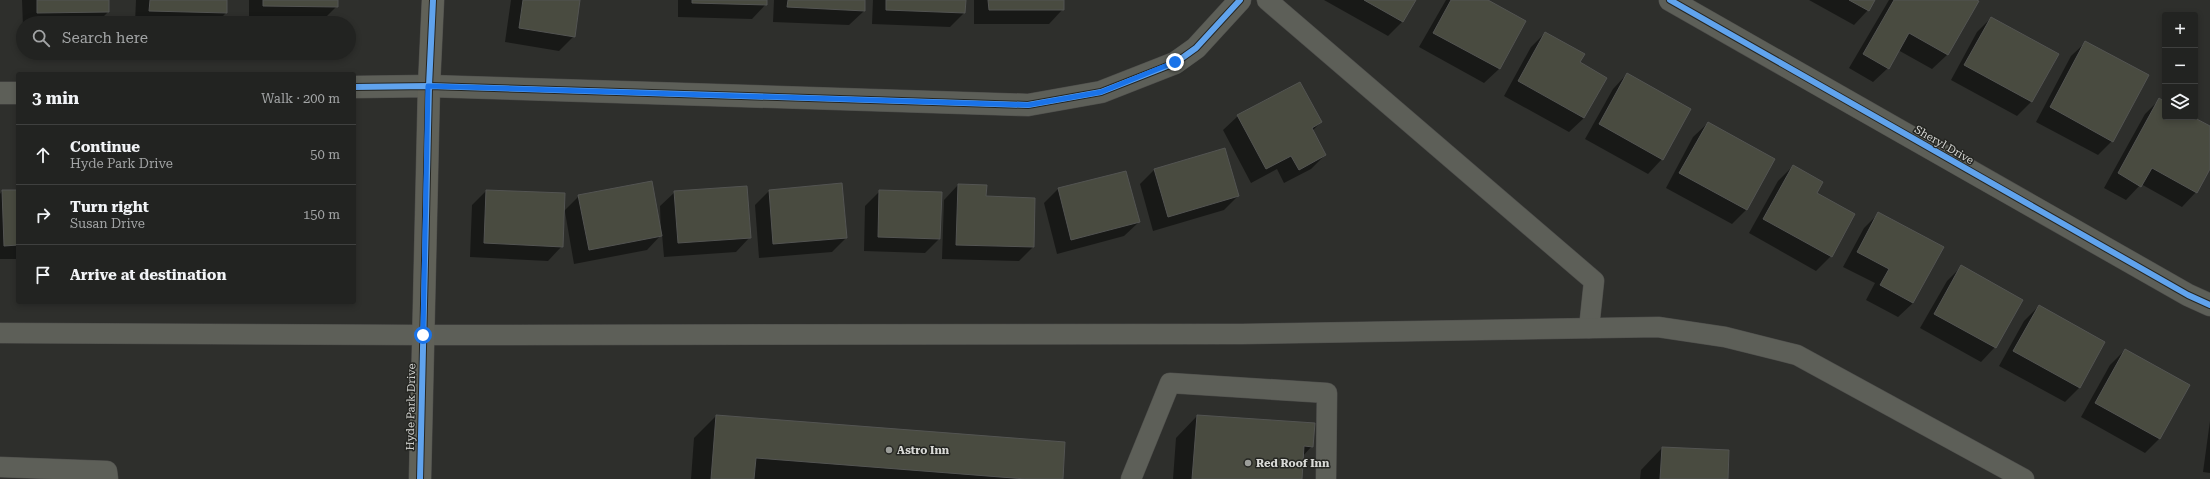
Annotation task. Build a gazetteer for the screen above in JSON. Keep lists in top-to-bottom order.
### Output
{
  "streets": {
    "street": ["Sheryl Drive", "Hyde Park Drive"]
  },
  "places": ["Astro Inn", "Red Roof Inn"],
  "page": {
    "map_buttons": ["+", "−"],
    "search": "Search here",
    "heading": ["3 min", "Walk · 200 m"],
    "list": [
      ["Continue", "Hyde Park Drive", "50 m"],
      ["Turn right", "Susan Drive", "150 m"],
      "Arrive at destination"
    ]
  }
}
